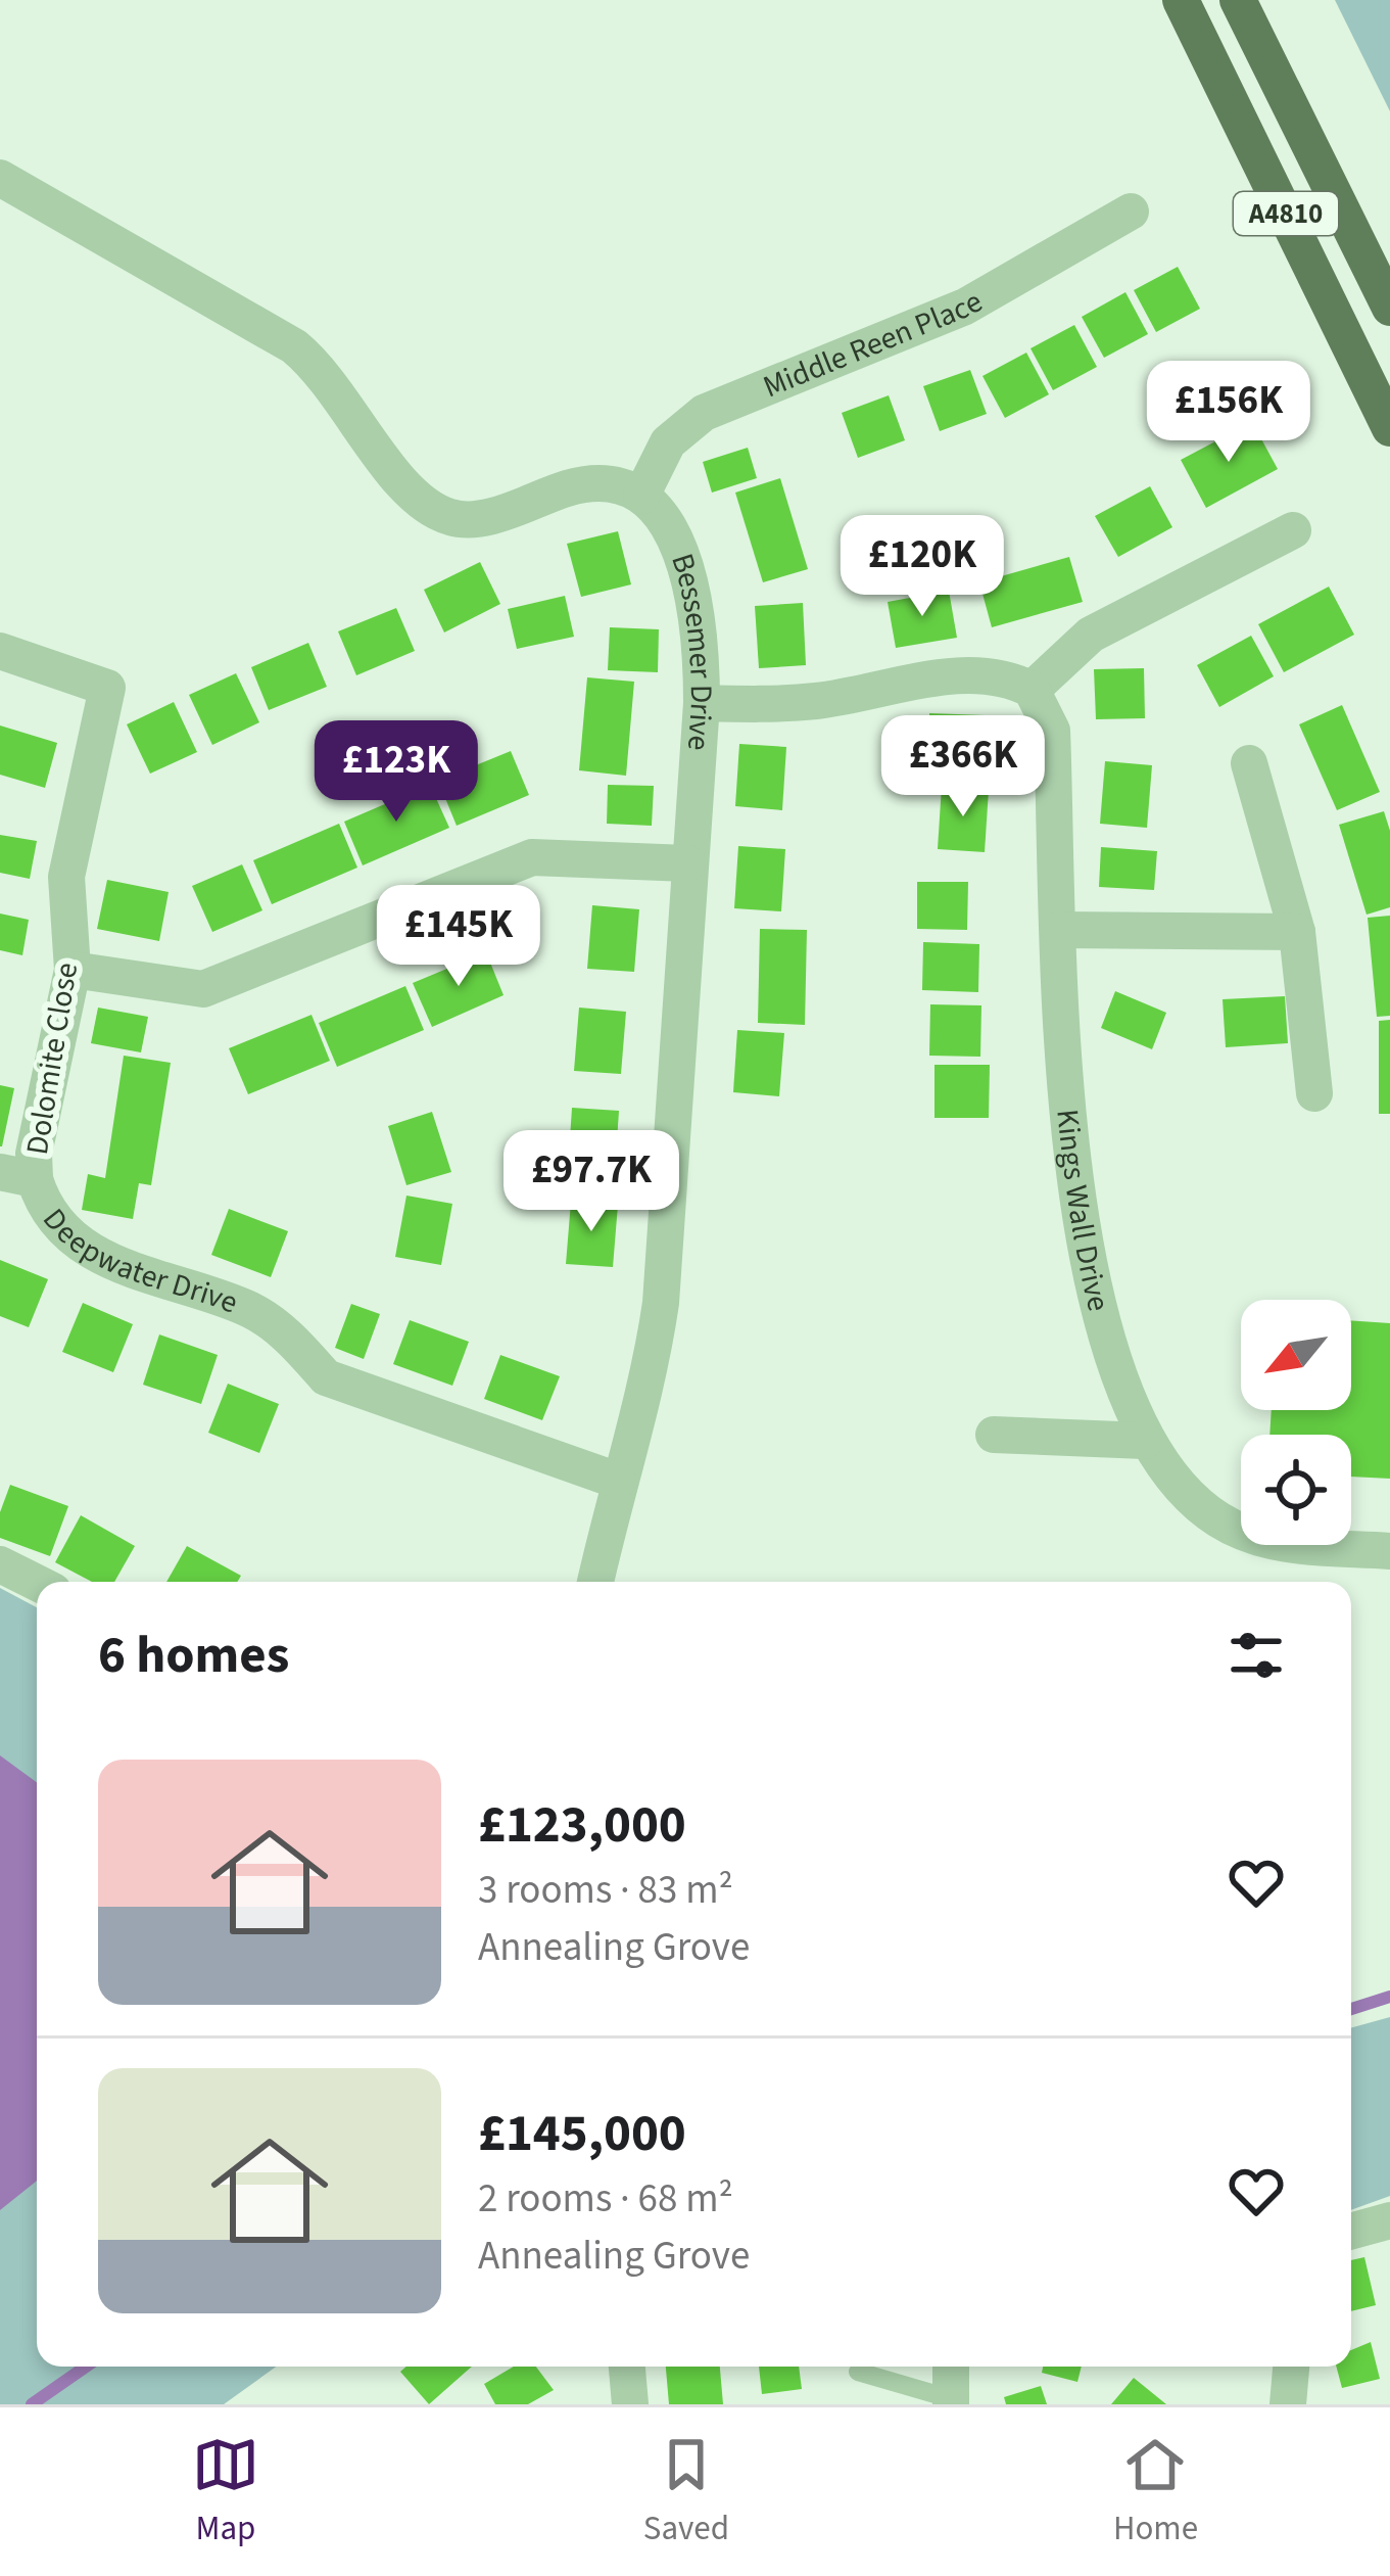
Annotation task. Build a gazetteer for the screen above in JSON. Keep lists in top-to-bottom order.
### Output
{
  "streets": {
    "main road": ["A4810"],
    "street": [
      "Middle Reen Place",
      "Bessemer Drive",
      "Dolomite Close",
      "Kings Wall Drive",
      "Deepwater Drive"
    ]
  },
  "crossings": [
    ["Middle Reen Place", "Bessemer Drive"],
    ["Bessemer Drive", "Deepwater Drive"],
    ["Dolomite Close", "Deepwater Drive"]
  ],
  "north": "bottom left",
  "page": {
    "price": [
      "£156K",
      "£120K",
      "£366K",
      "£123K",
      "£145K",
      "£97.7K"
    ],
    "heading": "6 homes",
    "list": [
      {
        "name": "£123,000",
        "note": "3 rooms · 83 m² · Annealing Grove"
      },
      {
        "name": "£145,000",
        "note": "2 rooms · 68 m² · Annealing Grove"
      }
    ],
    "tabs": ["Map", "Saved", "Home"]
  }
}
